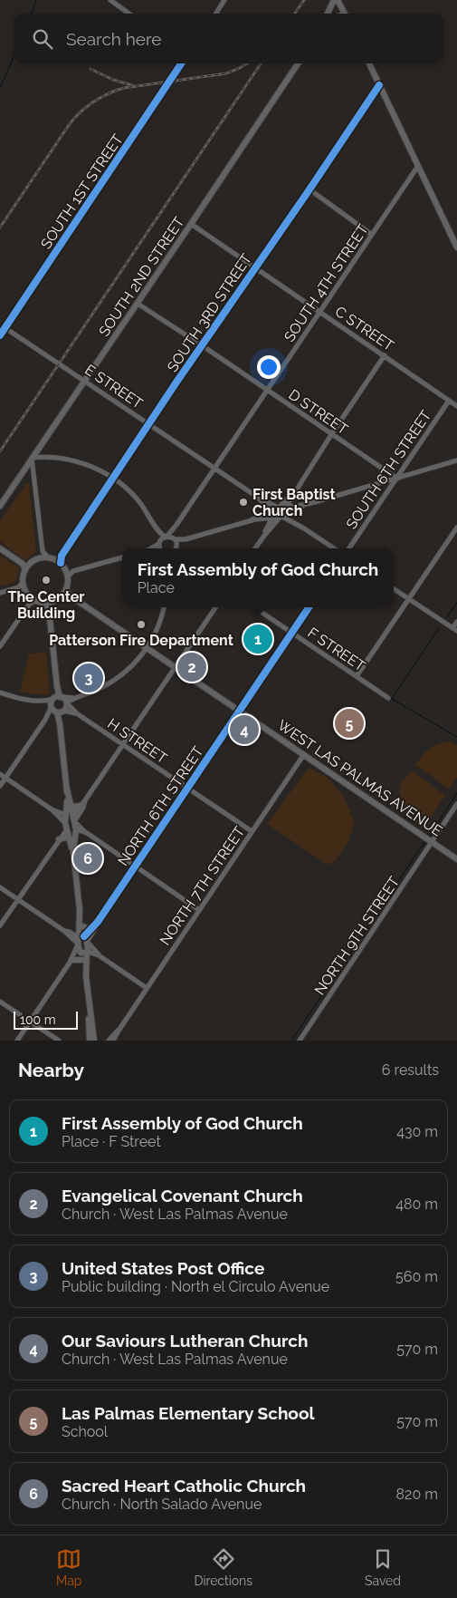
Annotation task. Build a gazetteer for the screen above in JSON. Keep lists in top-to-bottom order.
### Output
{
  "streets": {
    "main road": ["SOUTH 2ND STREET", "WEST LAS PALMAS AVENUE"],
    "street": [
      "SOUTH 1ST STREET",
      "SOUTH 4TH STREET",
      "SOUTH 3RD STREET",
      "C STREET",
      "E STREET",
      "D STREET",
      "SOUTH 6TH STREET",
      "F STREET",
      "H STREET",
      "NORTH 6TH STREET",
      "NORTH 7TH STREET",
      "NORTH 9TH STREET"
    ]
  },
  "crossings": [
    ["SOUTH 1ST STREET", "E STREET"],
    ["SOUTH 2ND STREET", "C STREET"],
    ["SOUTH 2ND STREET", "E STREET"],
    ["SOUTH 2ND STREET", "D STREET"],
    ["SOUTH 4TH STREET", "C STREET"],
    ["SOUTH 4TH STREET", "E STREET"],
    ["SOUTH 4TH STREET", "D STREET"],
    ["SOUTH 3RD STREET", "C STREET"],
    ["SOUTH 3RD STREET", "E STREET"],
    ["SOUTH 3RD STREET", "D STREET"],
    ["SOUTH 3RD STREET", "WEST LAS PALMAS AVENUE"],
    ["C STREET", "SOUTH 6TH STREET"],
    ["D STREET", "SOUTH 6TH STREET"],
    ["H STREET", "NORTH 6TH STREET"],
    ["H STREET", "NORTH 7TH STREET"],
    ["WEST LAS PALMAS AVENUE", "NORTH 6TH STREET"],
    ["WEST LAS PALMAS AVENUE", "NORTH 7TH STREET"],
    ["WEST LAS PALMAS AVENUE", "NORTH 9TH STREET"]
  ],
  "places": ["First Baptist Church", "The Center Building", "Patterson Fire Department"],
  "scale_bar": "100 m",
  "page": {
    "search": "Search here",
    "popup": ["First Assembly of God Church", "Place"],
    "pins": [
      "1",
      "2",
      "3",
      "5",
      "4",
      "6"
    ],
    "scale": "100 m",
    "heading": ["Nearby", "6 results"],
    "list": [
      {
        "mark": "1",
        "name": "First Assembly of God Church",
        "note": "Place · F Street",
        "value": "430 m"
      },
      {
        "mark": "2",
        "name": "Evangelical Covenant Church",
        "note": "Church · West Las Palmas Avenue",
        "value": "480 m"
      },
      {
        "mark": "3",
        "name": "United States Post Office",
        "note": "Public building · North el Circulo Avenue",
        "value": "560 m"
      },
      {
        "mark": "4",
        "name": "Our Saviours Lutheran Church",
        "note": "Church · West Las Palmas Avenue",
        "value": "570 m"
      },
      {
        "mark": "5",
        "name": "Las Palmas Elementary School",
        "note": "School",
        "value": "570 m"
      },
      {
        "mark": "6",
        "name": "Sacred Heart Catholic Church",
        "note": "Church · North Salado Avenue",
        "value": "820 m"
      }
    ],
    "nav": ["Map", "Directions", "Saved"]
  }
}
